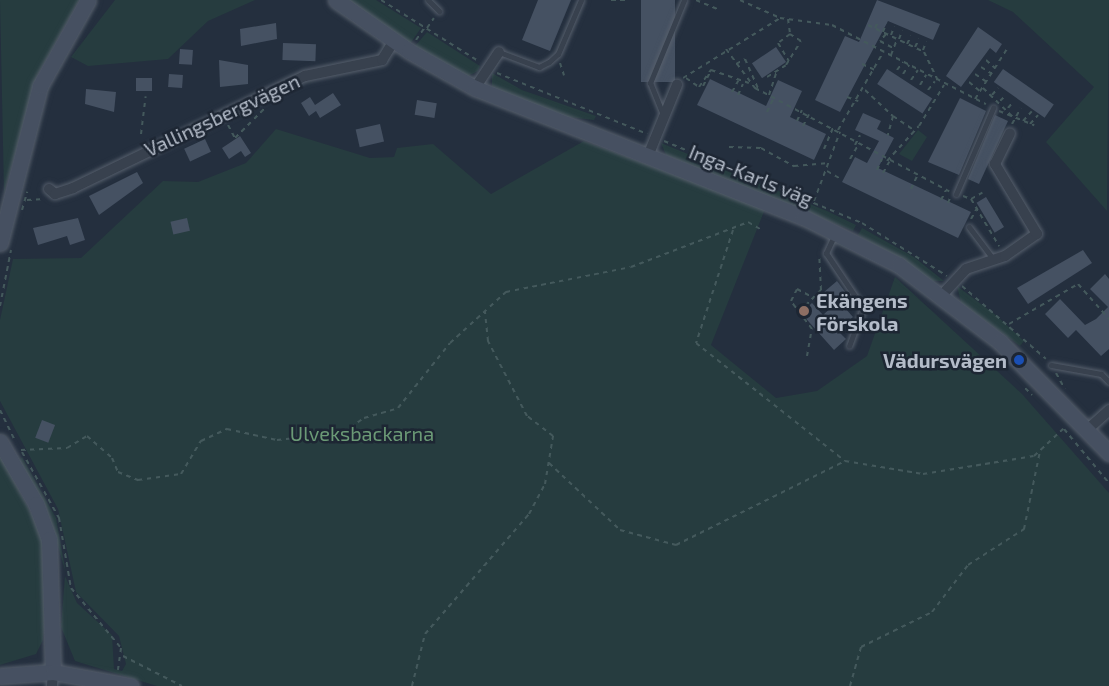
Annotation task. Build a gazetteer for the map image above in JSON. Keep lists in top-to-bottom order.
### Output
{
  "streets": {
    "street": ["Vallingsbergvägen", "Inga-Karls väg"]
  },
  "crossings": [
    ["Vallingsbergvägen", "Inga-Karls väg"]
  ],
  "parks": ["Ulveksbackarna"],
  "places": ["Ekängens Förskola", "Vädursvägen"]
}
